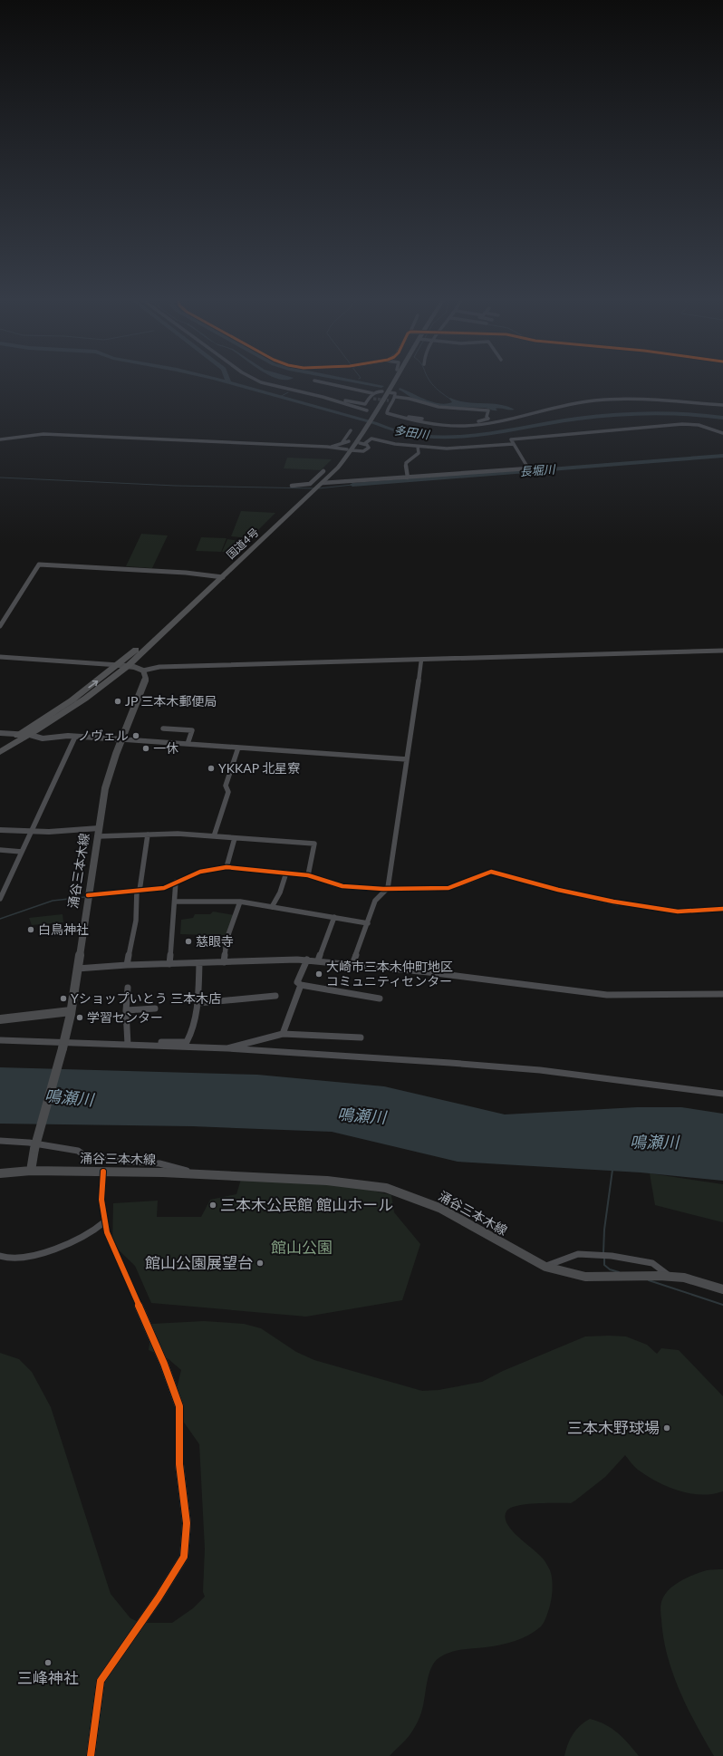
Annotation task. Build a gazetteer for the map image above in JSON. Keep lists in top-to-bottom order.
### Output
{
  "streets": {
    "highway": ["国道4号"],
    "main road": ["涌谷三本木線"]
  },
  "water": ["多田川", "長堀川", "鳴瀬川"],
  "parks": ["館山公園"],
  "places": [
    "JP 三本木郵便局",
    "ノヴェル",
    "一休",
    "YKKAP 北星寮",
    "白鳥神社",
    "慈眼寺",
    "大崎市三本木仲町地区 コミュニティセンター",
    "Yショップいとう 三本木店",
    "学習センター",
    "三本木公民館 館山ホール",
    "館山公園展望台",
    "三本木野球場",
    "三峰神社"
  ]
}
